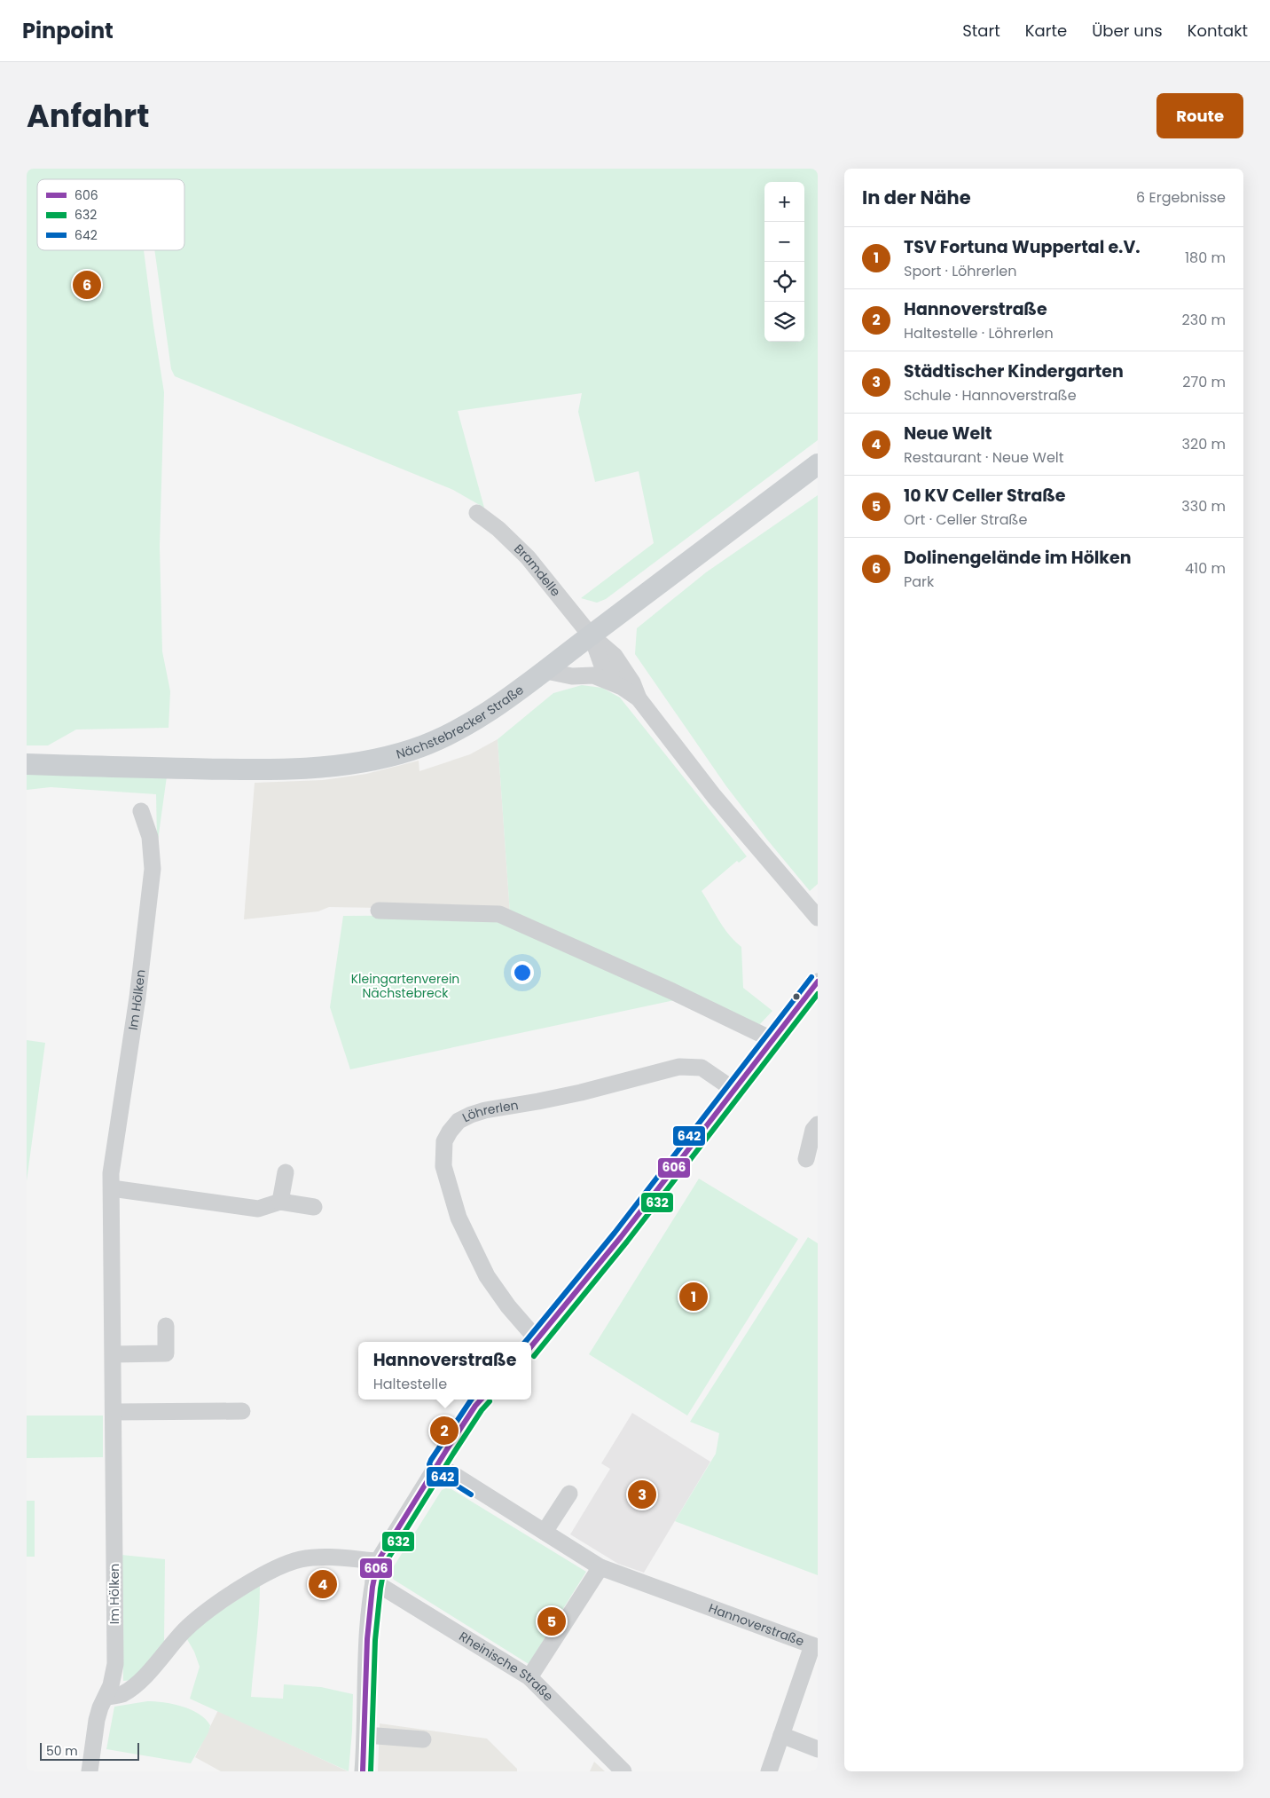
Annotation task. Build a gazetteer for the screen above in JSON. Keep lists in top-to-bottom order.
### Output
{
  "streets": {
    "main road": ["Nächstebrecker Straße"],
    "street": [
      "Bramdelle",
      "Im Hölken",
      "Löhrerlen",
      "Hannoverstraße",
      "Rheinische Straße"
    ]
  },
  "crossings": [
    ["Bramdelle", "Nächstebrecker Straße"]
  ],
  "parks": ["Kleingartenverein Nächstebreck"],
  "lines": ["transit line 642", "transit line 606", "transit line 632"],
  "legend": ["606", "632", "642"],
  "scale_bar": "50 m",
  "page": {
    "header": "Pinpoint",
    "nav": [
      "Start",
      "Karte",
      "Über uns",
      "Kontakt"
    ],
    "title": "Anfahrt",
    "buttons": "Route",
    "heading": ["In der Nähe", "6 Ergebnisse"],
    "map_buttons": ["+", "−"],
    "list": [
      {
        "mark": "1",
        "name": "TSV Fortuna Wuppertal e.V.",
        "note": "Sport · Löhrerlen",
        "value": "180 m"
      },
      {
        "mark": "2",
        "name": "Hannoverstraße",
        "note": "Haltestelle · Löhrerlen",
        "value": "230 m"
      },
      {
        "mark": "3",
        "name": "Städtischer Kindergarten",
        "note": "Schule · Hannoverstraße",
        "value": "270 m"
      },
      {
        "mark": "4",
        "name": "Neue Welt",
        "note": "Restaurant · Neue Welt",
        "value": "320 m"
      },
      {
        "mark": "5",
        "name": "10 KV Celler Straße",
        "note": "Ort · Celler Straße",
        "value": "330 m"
      },
      {
        "mark": "6",
        "name": "Dolinengelände im Hölken",
        "note": "Park",
        "value": "410 m"
      }
    ],
    "pins": [
      "6",
      "1",
      "2",
      "3",
      "4",
      "5"
    ],
    "popup": ["Hannoverstraße", "Haltestelle"],
    "scale": "50 m"
  }
}
